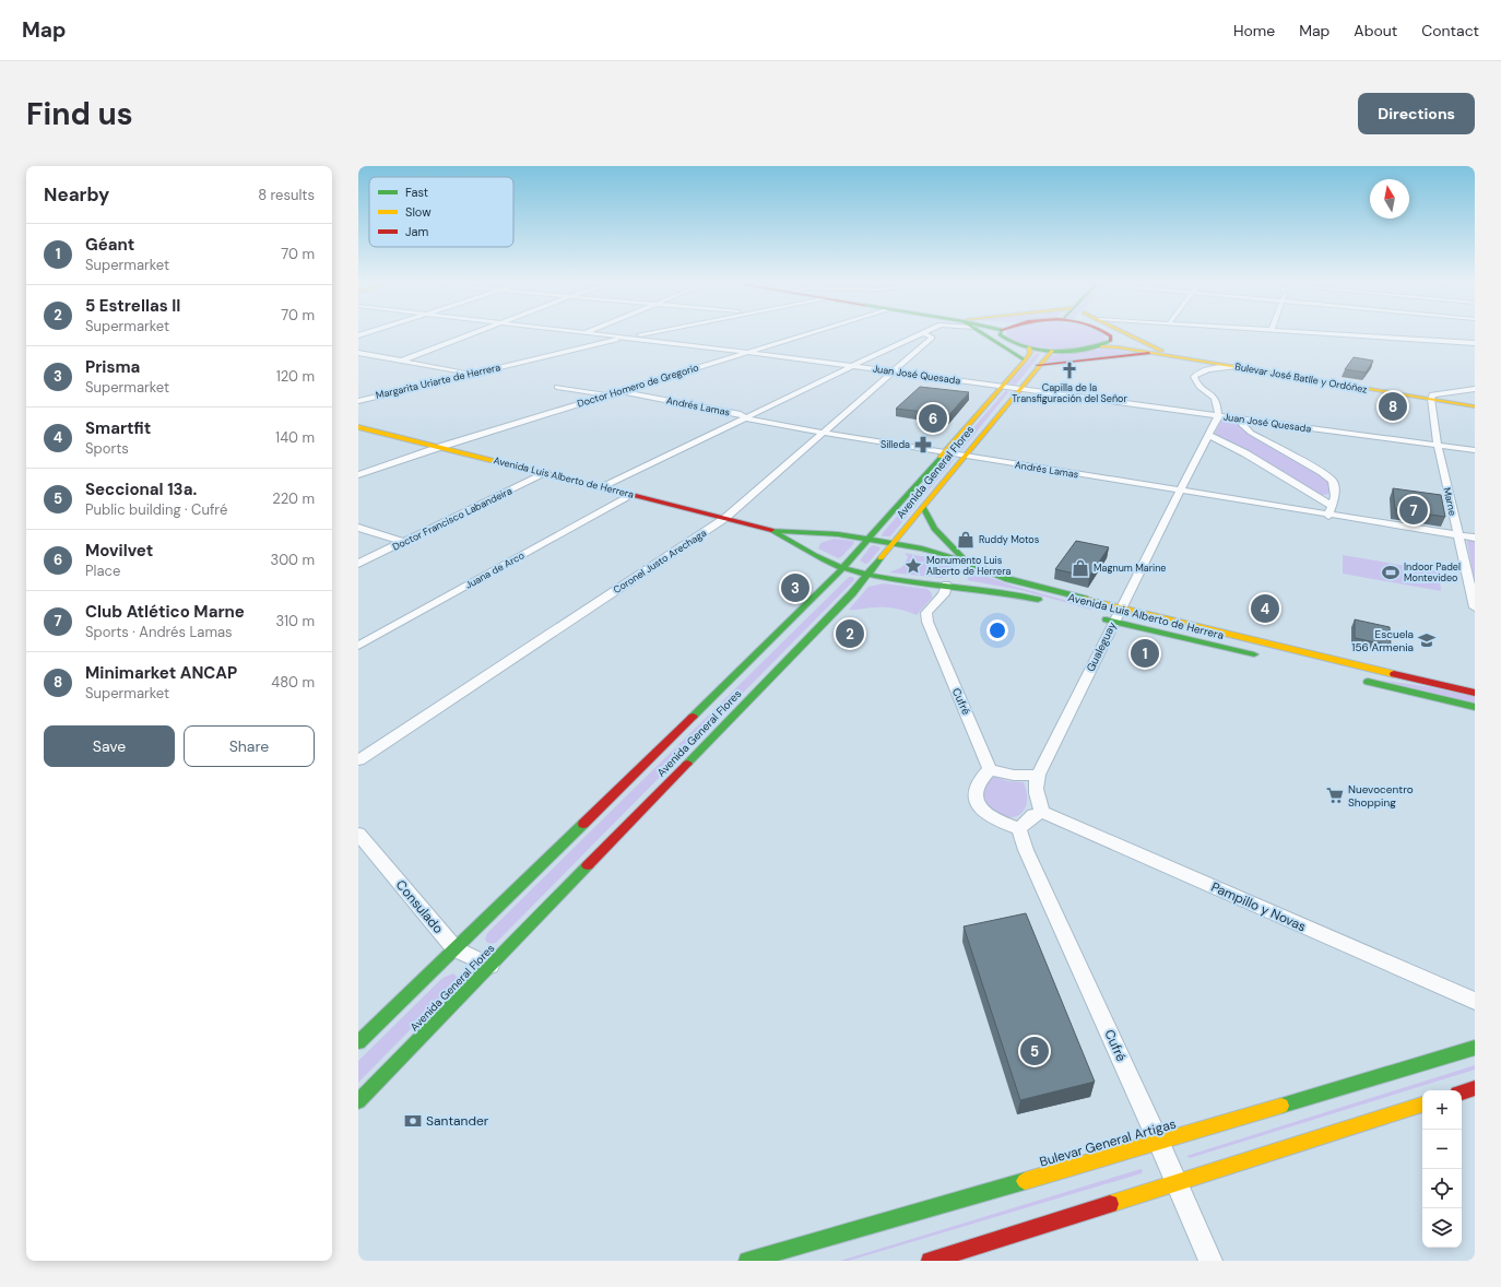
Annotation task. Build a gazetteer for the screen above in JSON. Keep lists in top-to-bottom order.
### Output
{
  "streets": {
    "main road": [
      "Bulevar José Batlle y Ordóñez",
      "Avenida General Flores",
      "Avenida Luis Alberto de Herrera",
      "Cufré",
      "Bulevar General Artigas"
    ],
    "street": [
      "Juan José Quesada",
      "Margarita Uriarte de Herrera",
      "Doctor Homero de Gregorio",
      "Andrés Lamas",
      "Marne",
      "Doctor Francisco Labandeira",
      "Coronel Justo Arechaga",
      "Juana de Arco",
      "Gualeguay",
      "Consulado",
      "Pampillo y Novas"
    ]
  },
  "crossings": [
    ["Juan José Quesada", "Margarita Uriarte de Herrera"],
    ["Juan José Quesada", "Doctor Homero de Gregorio"],
    ["Juan José Quesada", "Avenida General Flores"],
    ["Juan José Quesada", "Marne"],
    ["Juan José Quesada", "Coronel Justo Arechaga"],
    ["Juan José Quesada", "Gualeguay"],
    ["Bulevar José Batlle y Ordóñez", "Avenida General Flores"],
    ["Bulevar José Batlle y Ordóñez", "Marne"],
    ["Doctor Homero de Gregorio", "Andrés Lamas"],
    ["Doctor Homero de Gregorio", "Avenida Luis Alberto de Herrera"],
    ["Andrés Lamas", "Avenida General Flores"],
    ["Andrés Lamas", "Marne"],
    ["Andrés Lamas", "Coronel Justo Arechaga"],
    ["Andrés Lamas", "Gualeguay"],
    ["Avenida General Flores", "Avenida Luis Alberto de Herrera"],
    ["Avenida General Flores", "Consulado"],
    ["Avenida Luis Alberto de Herrera", "Doctor Francisco Labandeira"],
    ["Avenida Luis Alberto de Herrera", "Coronel Justo Arechaga"],
    ["Avenida Luis Alberto de Herrera", "Juana de Arco"],
    ["Avenida Luis Alberto de Herrera", "Gualeguay"],
    ["Avenida Luis Alberto de Herrera", "Cufré"],
    ["Gualeguay", "Pampillo y Novas"],
    ["Cufré", "Bulevar General Artigas"]
  ],
  "places": {
    "church": ["Capilla de la Transfiguración del Señor"],
    "pharmacy": ["Silleda"],
    "shop": ["Ruddy Motos", "Magnum Marine"],
    "place": ["Monumento Luis Alberto de Herrera"],
    "sports": ["Indoor Padel Montevideo"],
    "school or university": ["Escuela 156 Armenia"],
    "supermarket": ["Nuevocentro Shopping"],
    "bank": ["Santander"]
  },
  "legend": ["Fast", "Slow", "Jam"],
  "north": "top",
  "page": {
    "header": "Map",
    "nav": [
      "Home",
      "Map",
      "About",
      "Contact"
    ],
    "buttons": [
      "Directions",
      ["Save", "Share"]
    ],
    "title": "Find us",
    "heading": ["Nearby", "8 results"],
    "list": [
      {
        "mark": "1",
        "name": "Géant",
        "note": "Supermarket",
        "value": "70 m"
      },
      {
        "mark": "2",
        "name": "5 Estrellas II",
        "note": "Supermarket",
        "value": "70 m"
      },
      {
        "mark": "3",
        "name": "Prisma",
        "note": "Supermarket",
        "value": "120 m"
      },
      {
        "mark": "4",
        "name": "Smartfit",
        "note": "Sports",
        "value": "140 m"
      },
      {
        "mark": "5",
        "name": "Seccional 13a.",
        "note": "Public building · Cufré",
        "value": "220 m"
      },
      {
        "mark": "6",
        "name": "Movilvet",
        "note": "Place",
        "value": "300 m"
      },
      {
        "mark": "7",
        "name": "Club Atlético Marne",
        "note": "Sports · Andrés Lamas",
        "value": "310 m"
      },
      {
        "mark": "8",
        "name": "Minimarket ANCAP",
        "note": "Supermarket",
        "value": "480 m"
      }
    ],
    "pins": [
      "8",
      "6",
      "7",
      "3",
      "4",
      "2",
      "1",
      "5"
    ],
    "map_buttons": ["+", "−"]
  }
}
